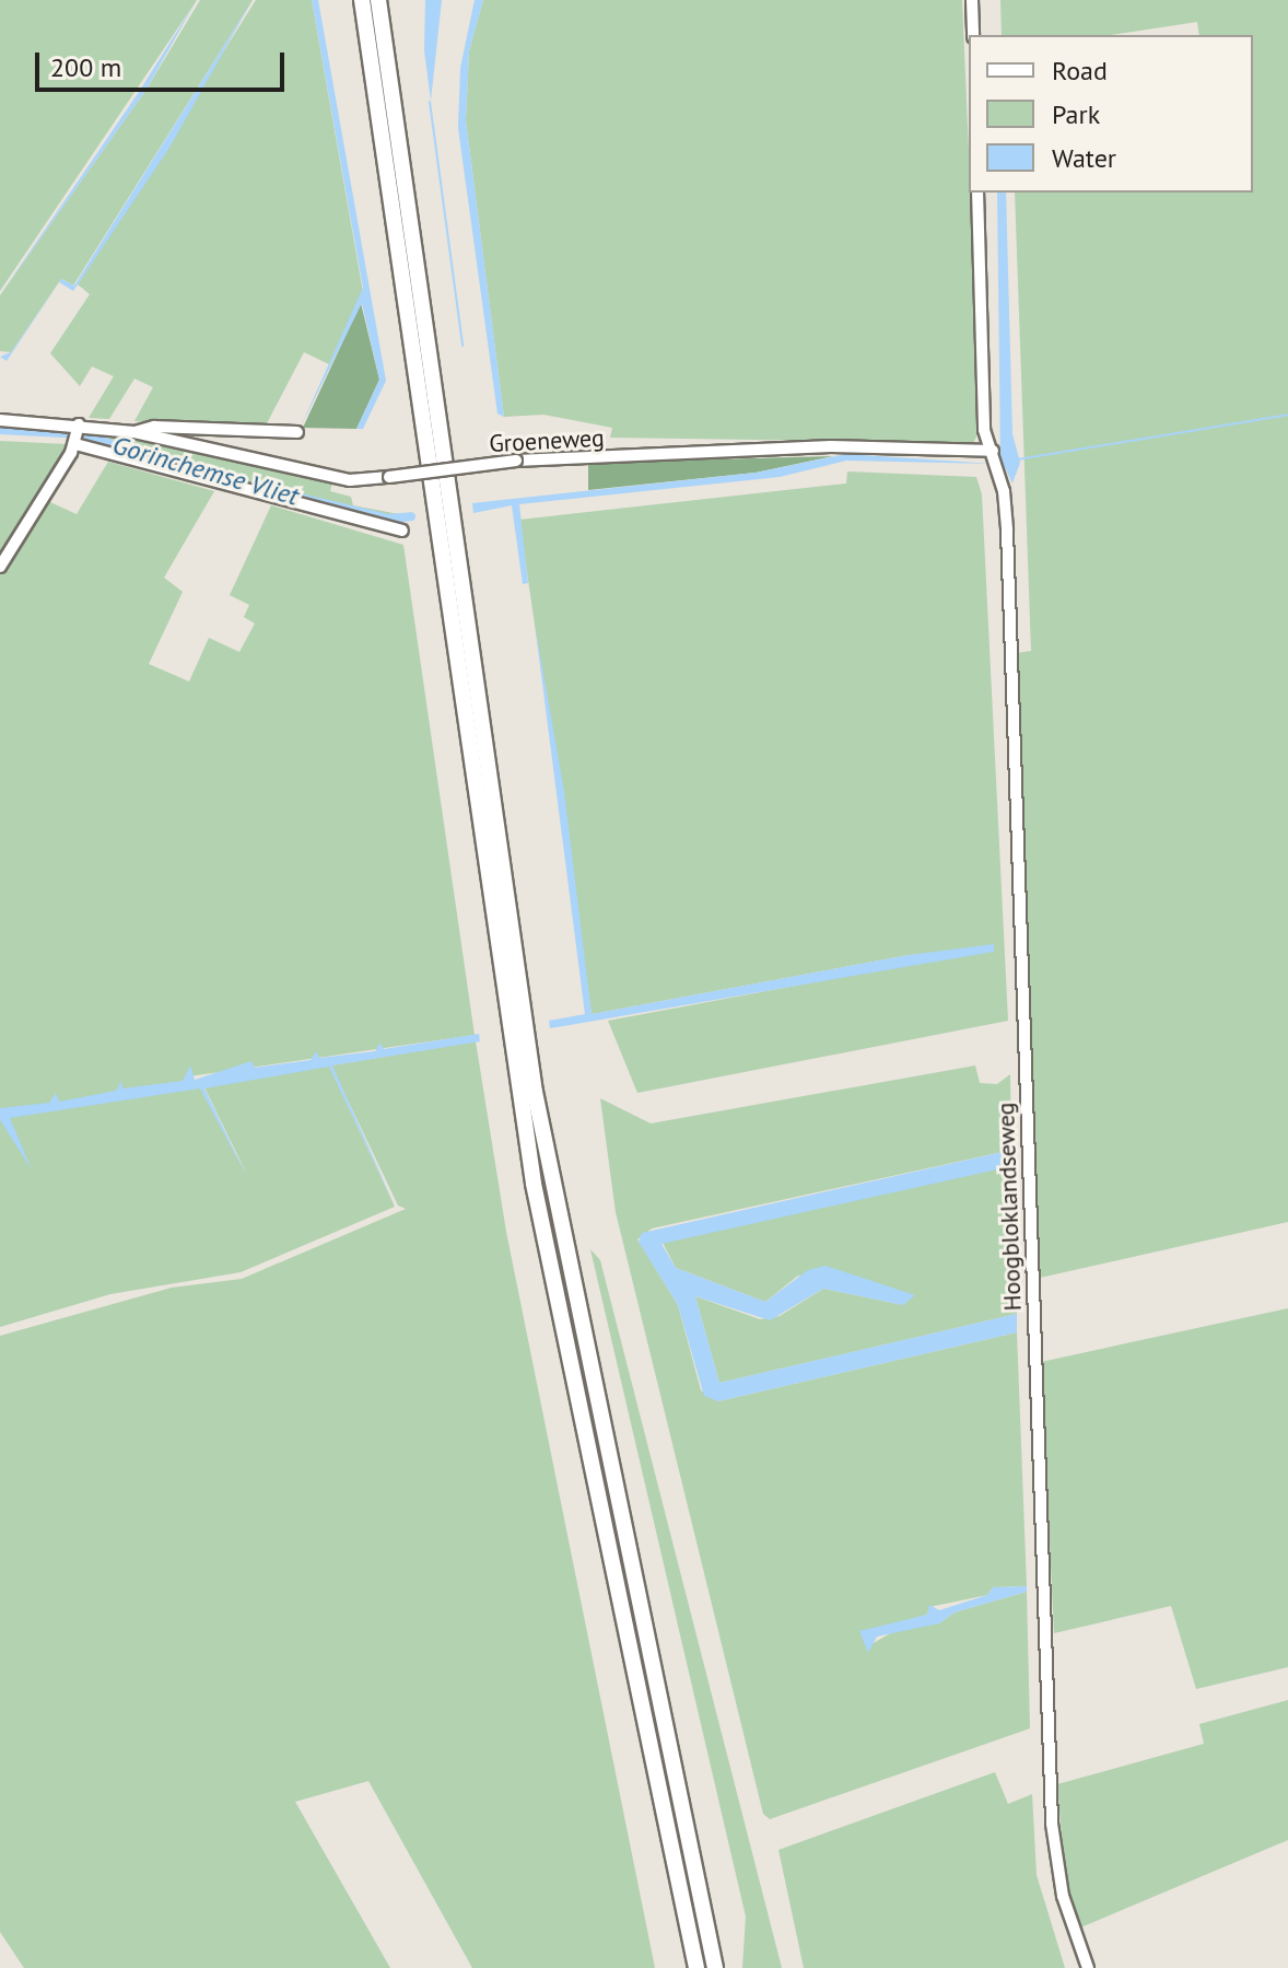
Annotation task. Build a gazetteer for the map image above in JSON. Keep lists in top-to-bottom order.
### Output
{
  "streets": {
    "street": ["Groeneweg", "Hoogbloklandseweg"]
  },
  "crossings": [
    ["Groeneweg", "Hoogbloklandseweg"]
  ],
  "water": ["Gorinchemse Vliet"],
  "legend": ["Road", "Park", "Water"],
  "scale_bar": "200 m"
}
